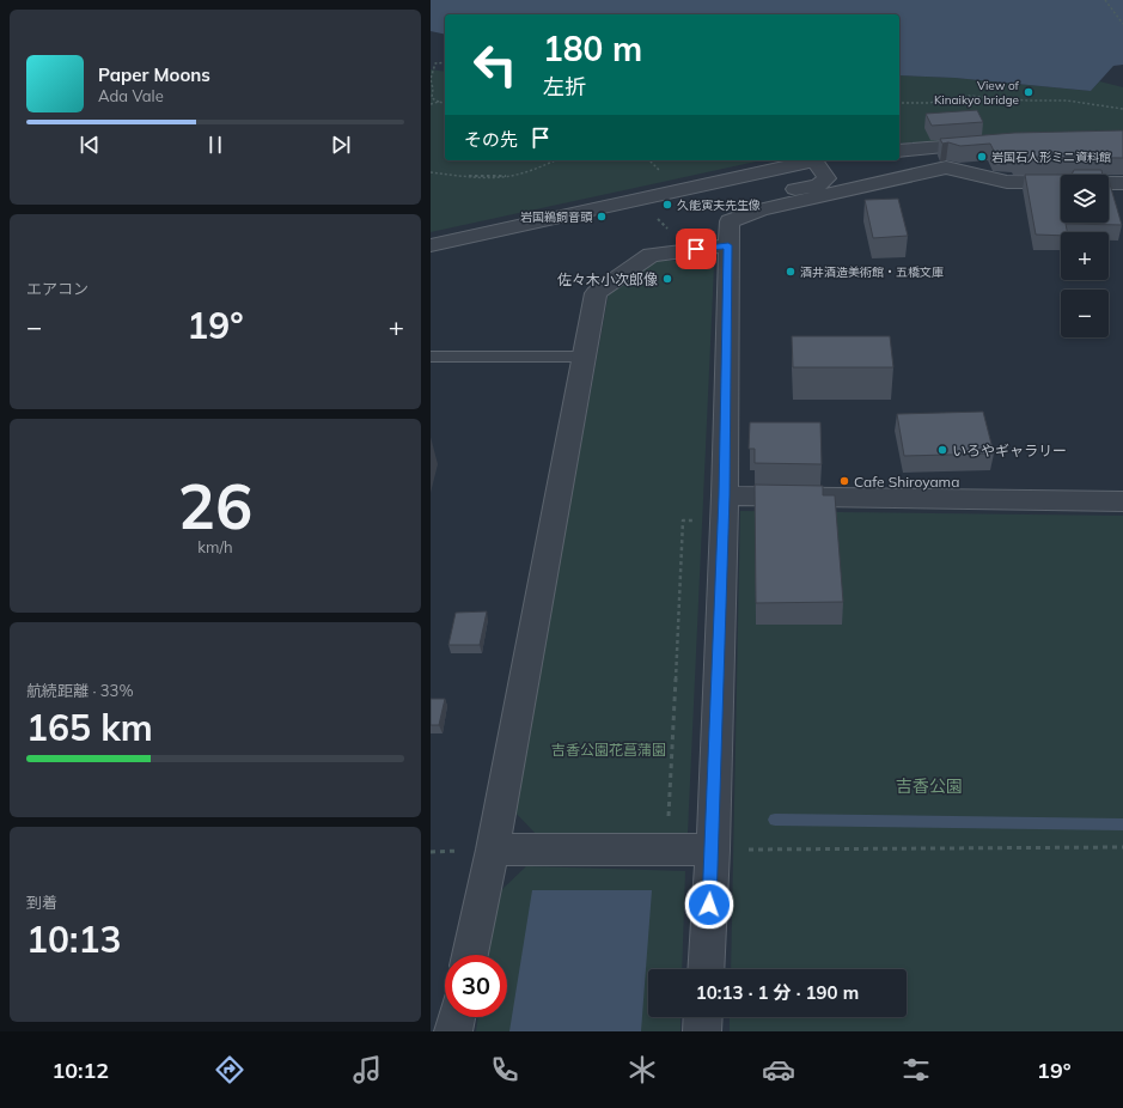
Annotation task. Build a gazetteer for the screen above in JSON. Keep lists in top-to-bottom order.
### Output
{
  "parks": ["吉香公園花菖蒲園", "吉香公園"],
  "places": [
    "View of Kinaikyo bridge",
    "岩国石人形ミニ資料館",
    "久能寅夫先生像",
    "岩国鵜飼音頭",
    "酒井酒造美術館・五橋文庫",
    "佐々木小次郎像",
    "いろやギャラリー",
    "Cafe Shiroyama"
  ],
  "page": {
    "turn": ["180 m", "左折"],
    "song": ["Paper Moons", "Ada Vale"],
    "then": "その先",
    "map_buttons": ["+", "−"],
    "tile": [
      "エアコン",
      ["26", "km/h"],
      ["航続距離 · 33%", "165 km"],
      ["到着", "10:13"]
    ],
    "heat": ["−", "19°", "+"],
    "limit": "30",
    "trip": "10:13 · 1 分 · 190 m",
    "tabs": ["10:12", "19°"]
  }
}
